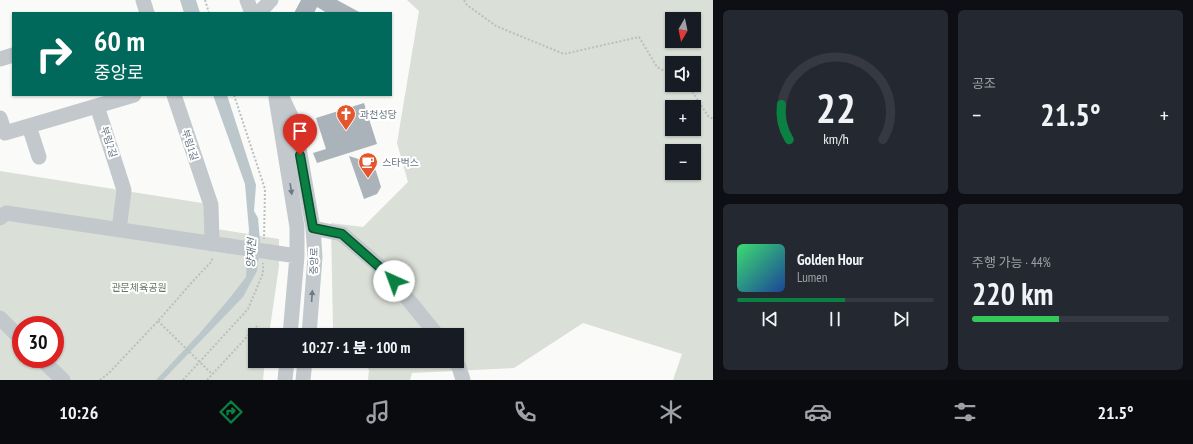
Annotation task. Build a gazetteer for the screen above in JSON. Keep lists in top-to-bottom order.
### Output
{
  "streets": {
    "street": ["부림2길", "부림1길", "중앙로"]
  },
  "water": ["양재천"],
  "parks": ["관문체육공원"],
  "places": {
    "church": ["과천성당"],
    "cafe": ["스타벅스"]
  },
  "north": "bottom",
  "page": {
    "tile": [
      "공조",
      ["주행 가능 · 44%", "220 km"]
    ],
    "map_buttons": ["+", "−"],
    "turn": ["60 m", "중앙로"],
    "heat": ["−", "21.5°", "+"],
    "song": ["Golden Hour", "Lumen"],
    "limit": "30",
    "trip": "10:27 · 1 분 · 100 m",
    "tabs": ["10:26", "21.5°"],
    "gauge": ["22", "km/h"]
  }
}
